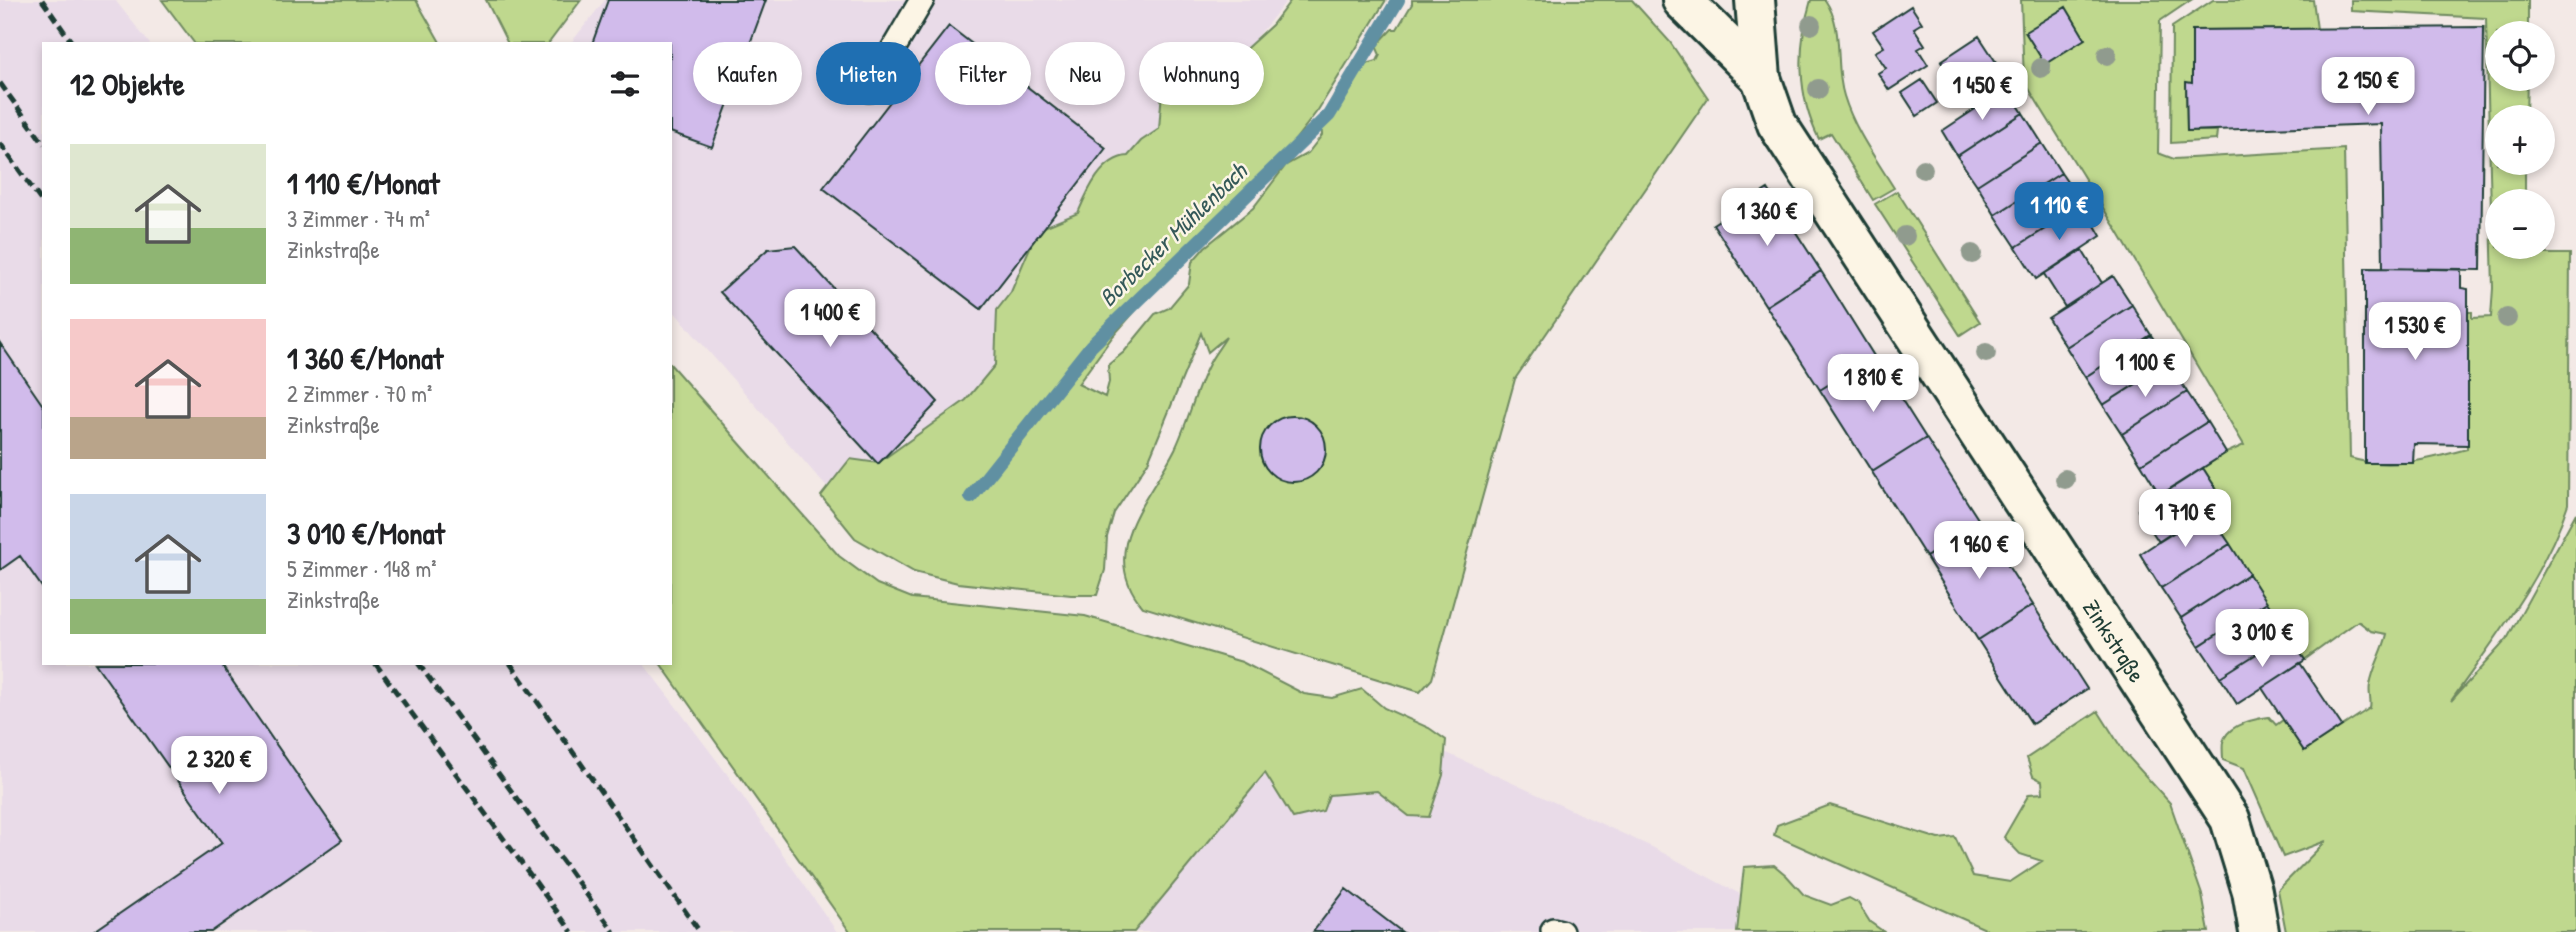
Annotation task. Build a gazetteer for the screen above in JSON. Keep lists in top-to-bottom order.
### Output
{
  "streets": {
    "street": ["Zinkstraße"]
  },
  "water": ["Borbecker Mühlenbach"],
  "page": {
    "map_buttons": ["+", "−"],
    "chip": [
      "Kaufen",
      "Mieten",
      "Filter",
      "Neu",
      "Wohnung"
    ],
    "heading": "12 Objekte",
    "price": [
      "2 150 €",
      "1 450 €",
      "1 110 €",
      "1 360 €",
      "1 400 €",
      "1 530 €",
      "1 100 €",
      "1 810 €",
      "1 710 €",
      "1 960 €",
      "3 010 €",
      "2 320 €"
    ],
    "list": [
      {
        "name": "1 110 €/Monat",
        "note": "3 Zimmer · 74 m² · Zinkstraße"
      },
      {
        "name": "1 360 €/Monat",
        "note": "2 Zimmer · 70 m² · Zinkstraße"
      },
      {
        "name": "3 010 €/Monat",
        "note": "5 Zimmer · 148 m² · Zinkstraße"
      }
    ]
  }
}
